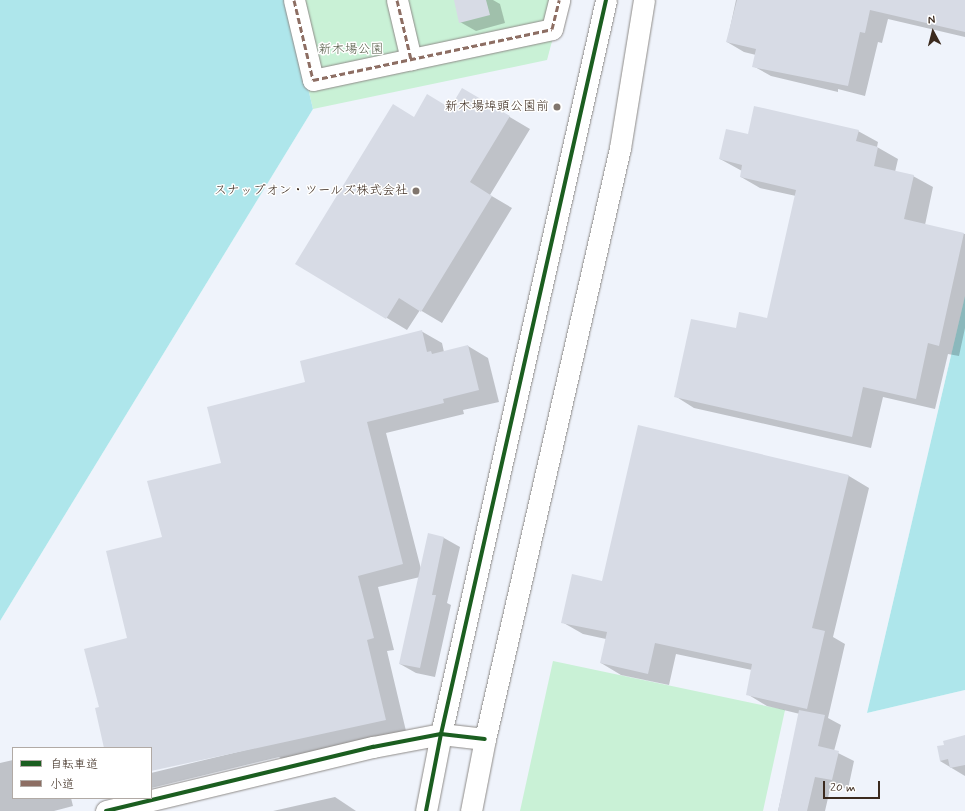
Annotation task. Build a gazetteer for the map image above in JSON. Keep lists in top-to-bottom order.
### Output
{
  "parks": ["新木場公園"],
  "places": ["新木場埠頭公園前", "スナップオン・ツールズ株式会社"],
  "legend": ["自転車道", "小道"],
  "scale_bar": "20 m",
  "north": "top"
}
